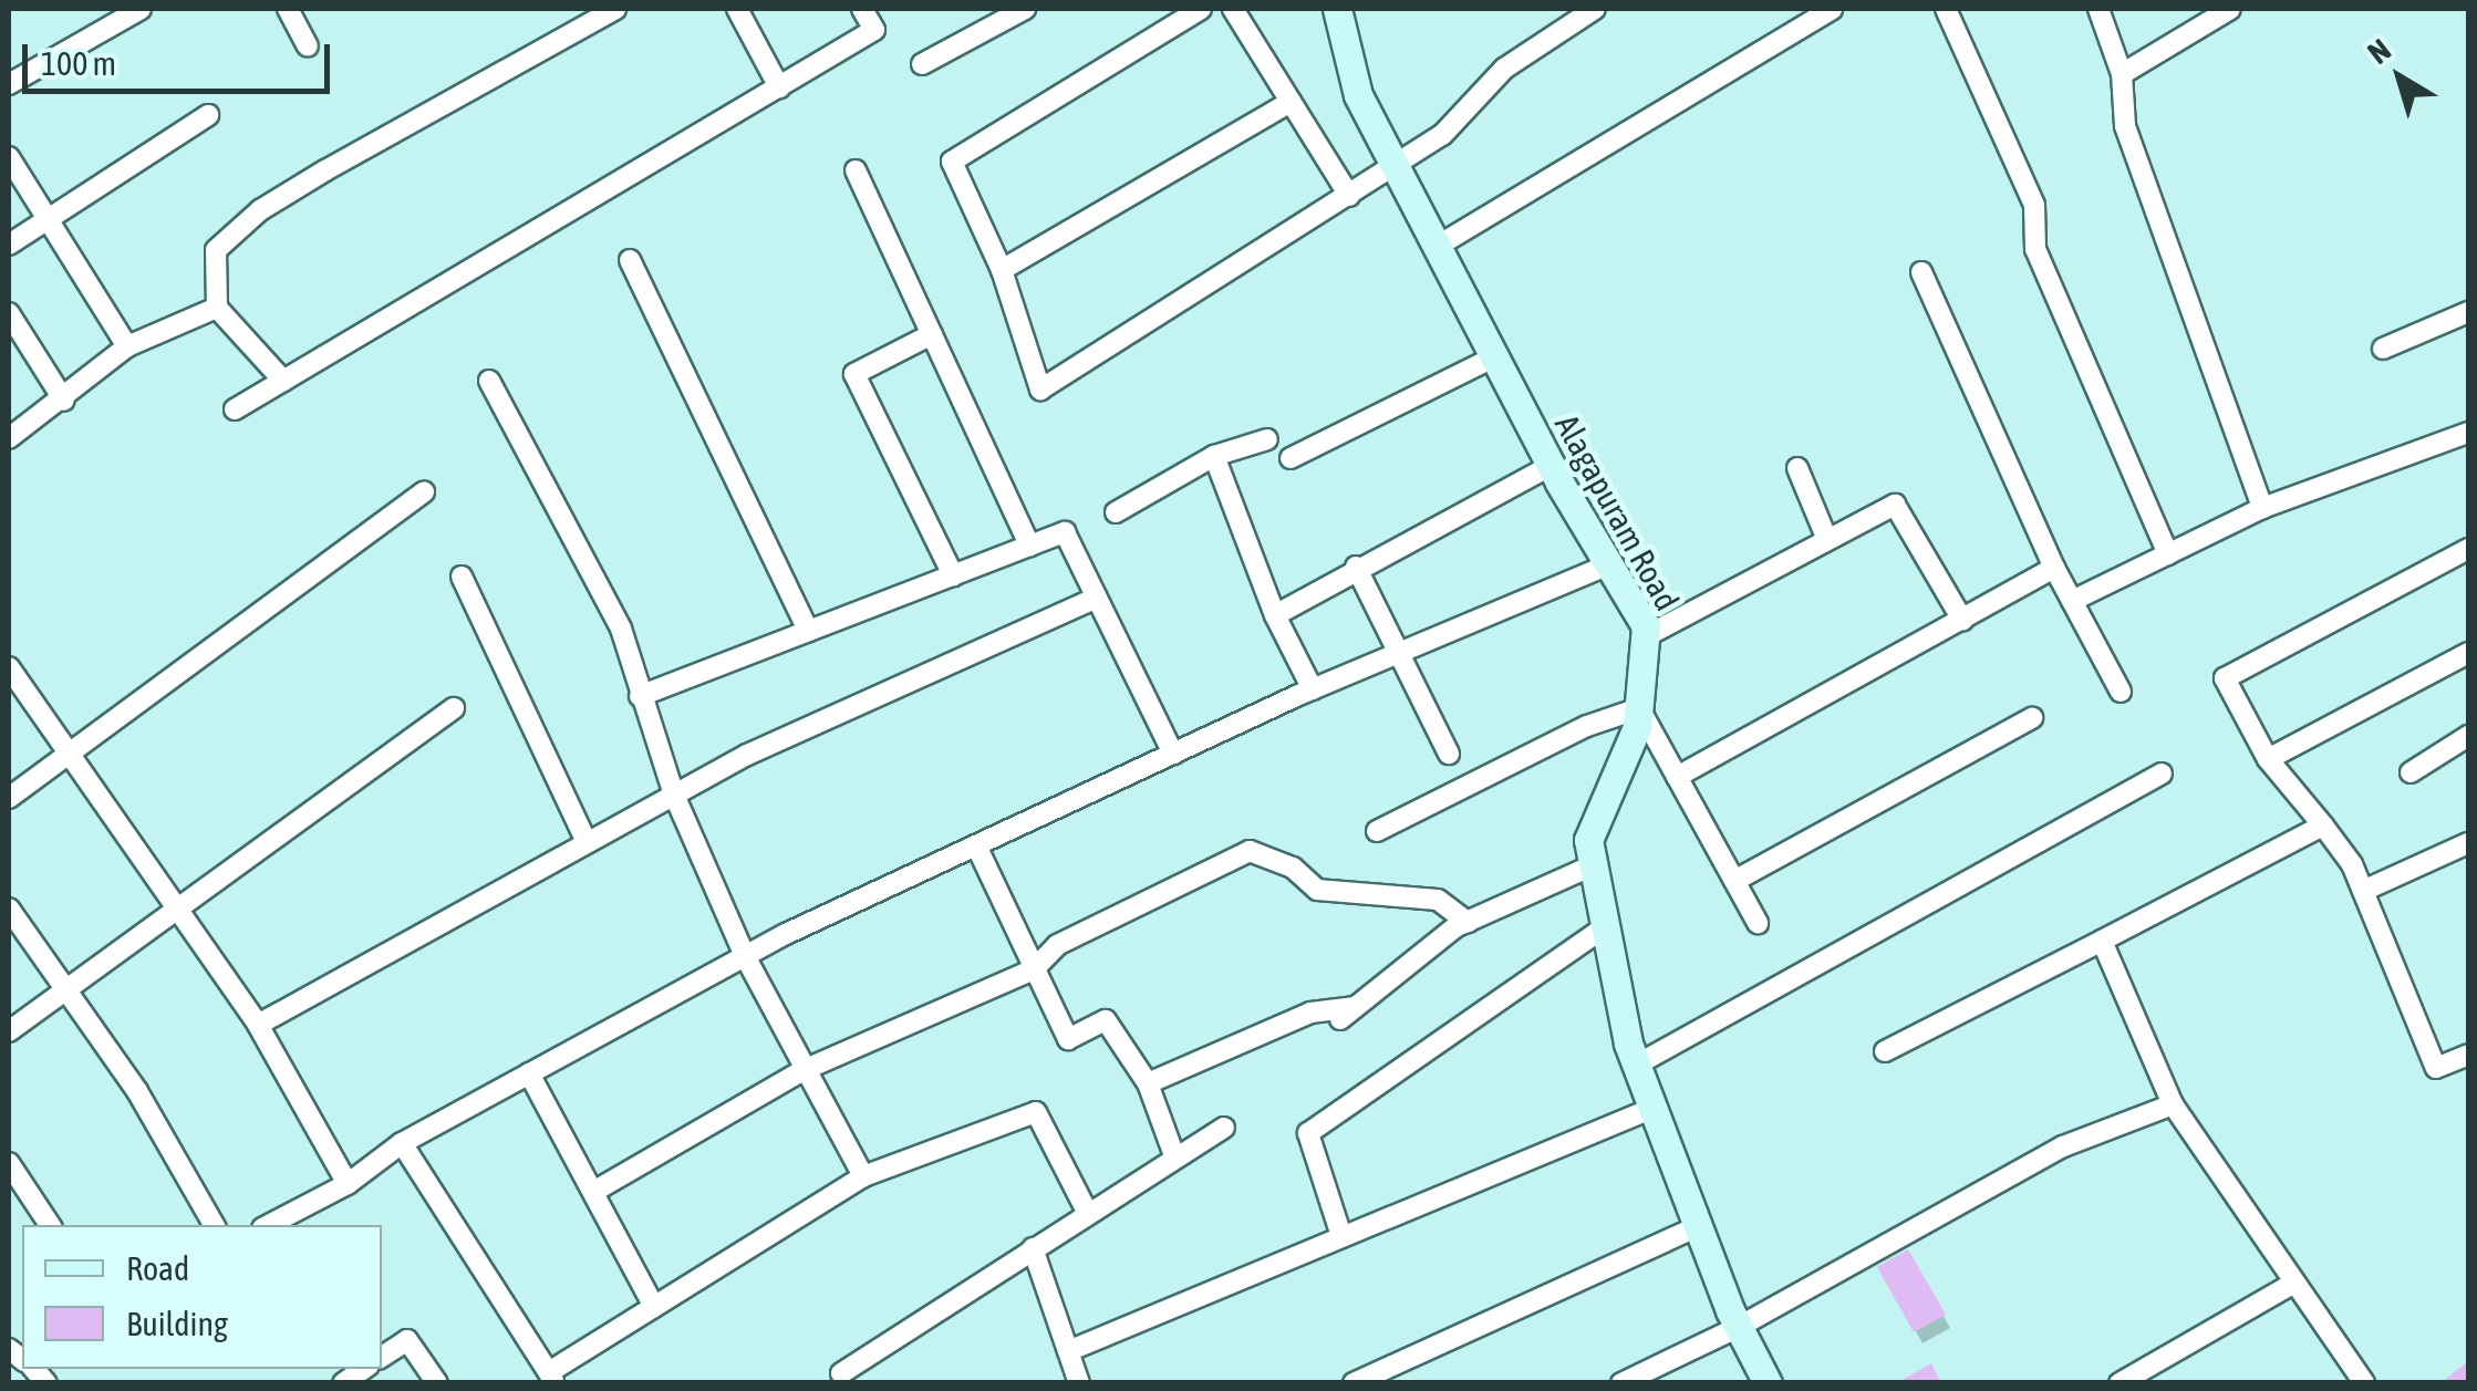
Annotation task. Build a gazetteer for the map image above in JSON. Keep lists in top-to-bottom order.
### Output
{
  "streets": {
    "main road": ["Alagapuram Road"]
  },
  "legend": ["Road", "Building"],
  "scale_bar": "100 m",
  "north": "top left"
}
